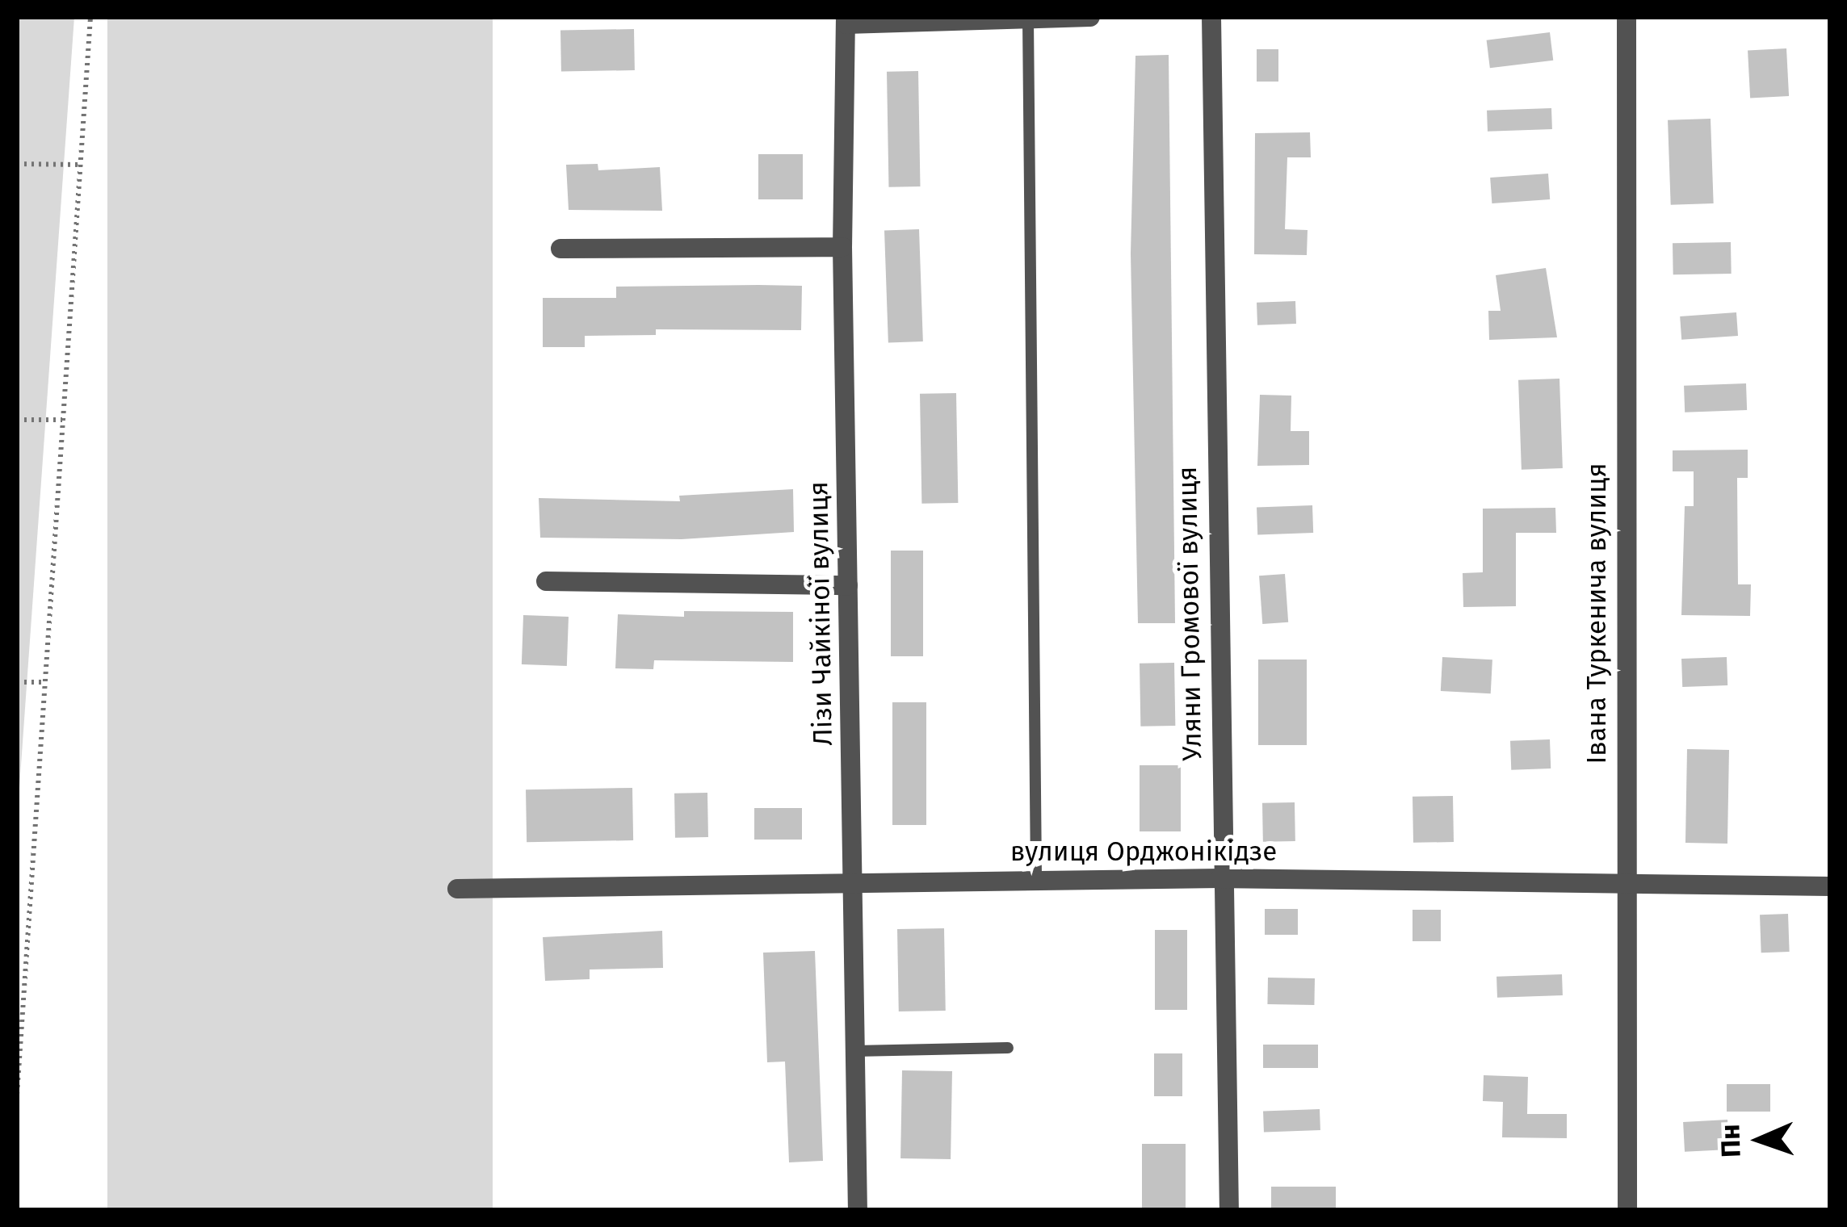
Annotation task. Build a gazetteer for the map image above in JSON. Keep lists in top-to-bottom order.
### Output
{
  "streets": {
    "street": [
      "Лізи Чайкіної вулиця",
      "Уляни Громової вулиця",
      "Івана Туркенича вулиця",
      "вулиця Орджонікідзе"
    ]
  },
  "crossings": [
    ["Лізи Чайкіної вулиця", "вулиця Орджонікідзе"],
    ["Уляни Громової вулиця", "вулиця Орджонікідзе"],
    ["Івана Туркенича вулиця", "вулиця Орджонікідзе"]
  ],
  "north": "left"
}
